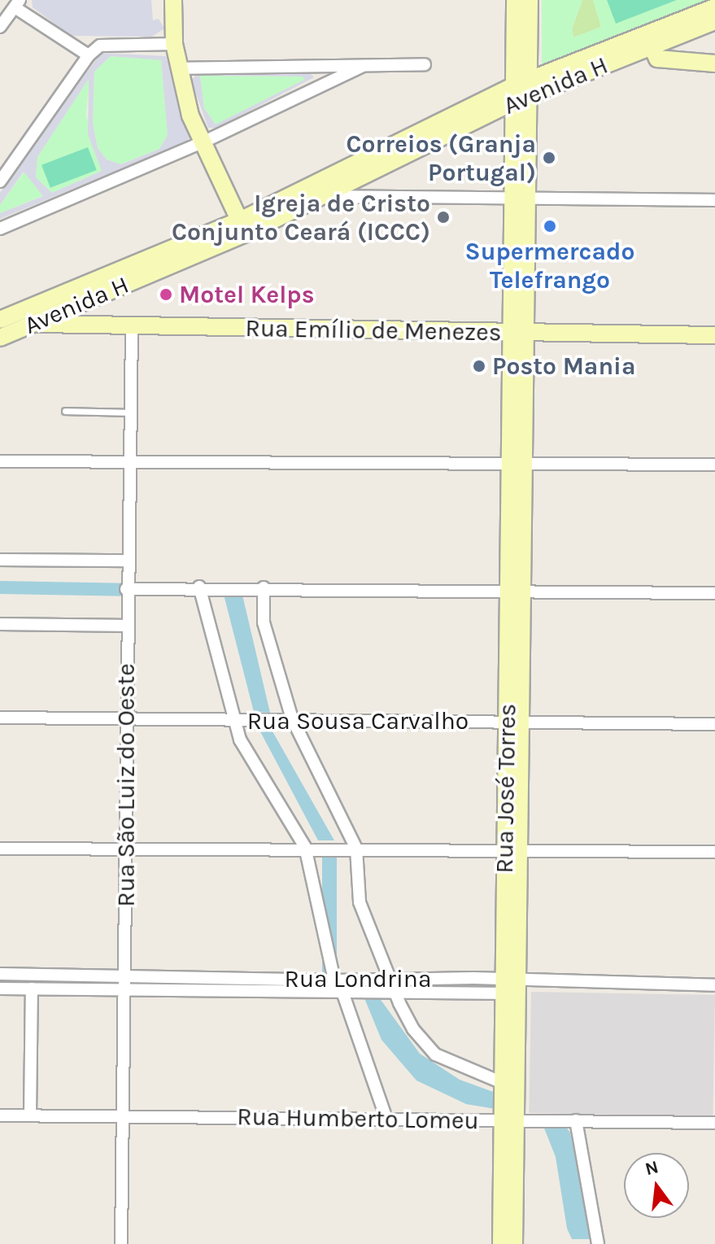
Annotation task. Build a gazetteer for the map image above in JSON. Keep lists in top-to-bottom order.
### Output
{
  "streets": {
    "street": [
      "Avenida H",
      "Rua Emílio de Menezes",
      "Rua Sousa Carvalho",
      "Rua São Luiz do Oeste",
      "Rua José Torres",
      "Rua Londrina",
      "Rua Humberto Lomeu"
    ]
  },
  "crossings": [
    ["Avenida H", "Rua Emílio de Menezes"],
    ["Avenida H", "Rua José Torres"],
    ["Rua Emílio de Menezes", "Rua São Luiz do Oeste"],
    ["Rua Emílio de Menezes", "Rua José Torres"],
    ["Rua Sousa Carvalho", "Rua São Luiz do Oeste"],
    ["Rua Sousa Carvalho", "Rua José Torres"],
    ["Rua São Luiz do Oeste", "Rua Londrina"],
    ["Rua São Luiz do Oeste", "Rua Humberto Lomeu"],
    ["Rua José Torres", "Rua Londrina"],
    ["Rua José Torres", "Rua Humberto Lomeu"]
  ],
  "places": [
    "Correios (Granja Portugal)",
    "Igreja de Cristo Conjunto Ceará (ICCC)",
    "Supermercado Telefrango",
    "Motel Kelps",
    "Posto Mania"
  ],
  "north": "top"
}
